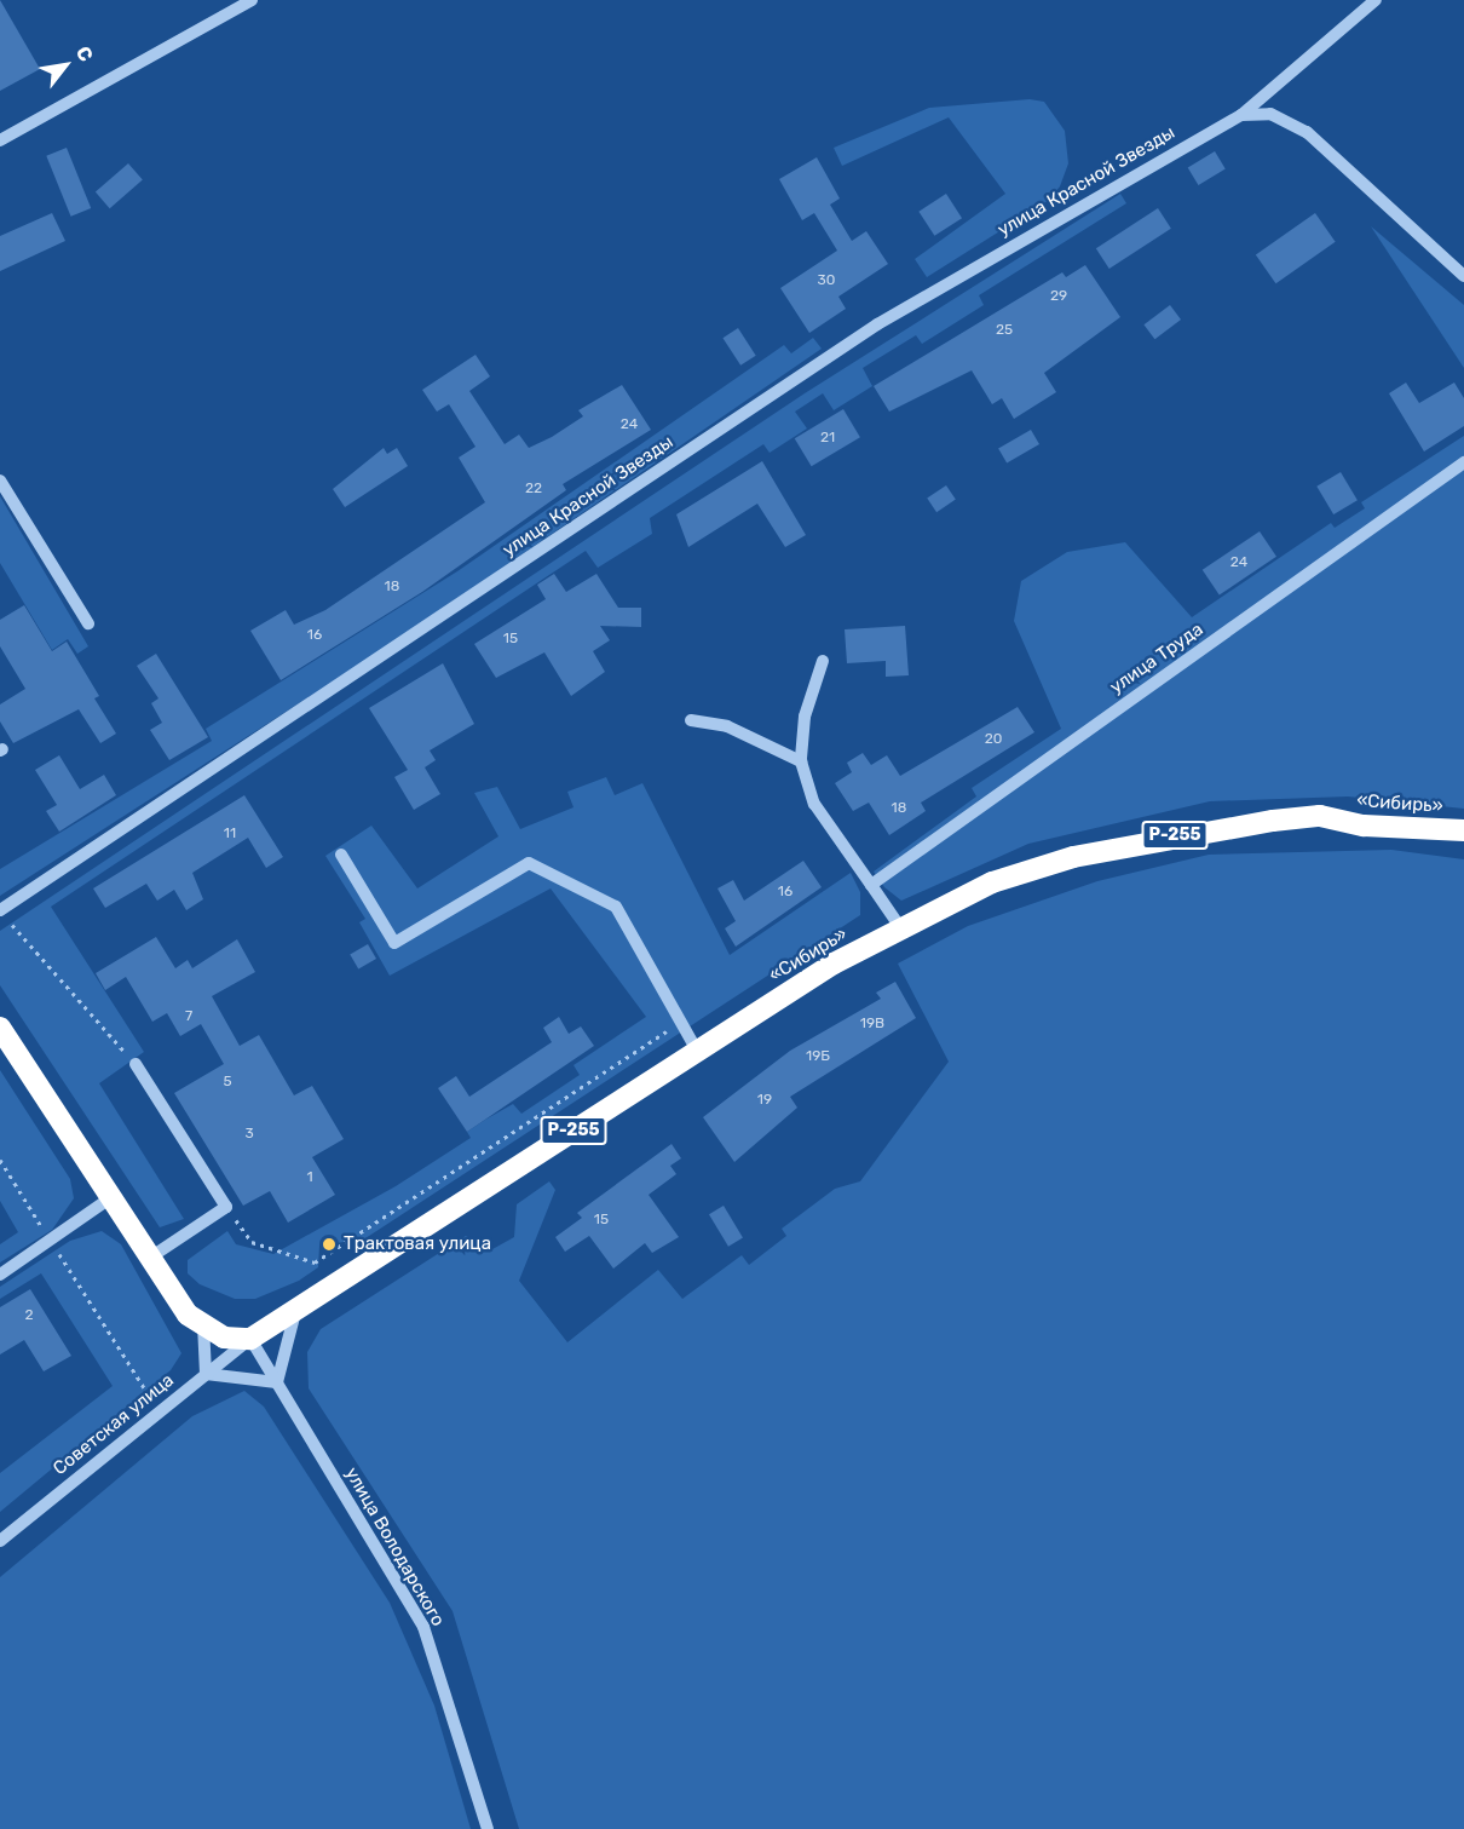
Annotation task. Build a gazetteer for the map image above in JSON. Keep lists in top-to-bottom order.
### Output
{
  "streets": {
    "highway": ["«Сибирь»", "Р-255"],
    "street": [
      "улица Красной Звезды",
      "улица Труда",
      "Советская улица",
      "улица Володарского"
    ]
  },
  "crossings": [
    ["«Сибирь»", "Советская улица"],
    ["«Сибирь»", "улица Володарского"],
    ["Советская улица", "улица Володарского"]
  ],
  "places": ["Трактовая улица"],
  "house_numbers": [
    "30",
    "29",
    "25",
    "24",
    "21",
    "22",
    "24",
    "18",
    "16",
    "15",
    "20",
    "18",
    "11",
    "16",
    "7",
    "19В",
    "19Б",
    "5",
    "19",
    "3",
    "1",
    "15",
    "2"
  ],
  "north": "top right"
}
